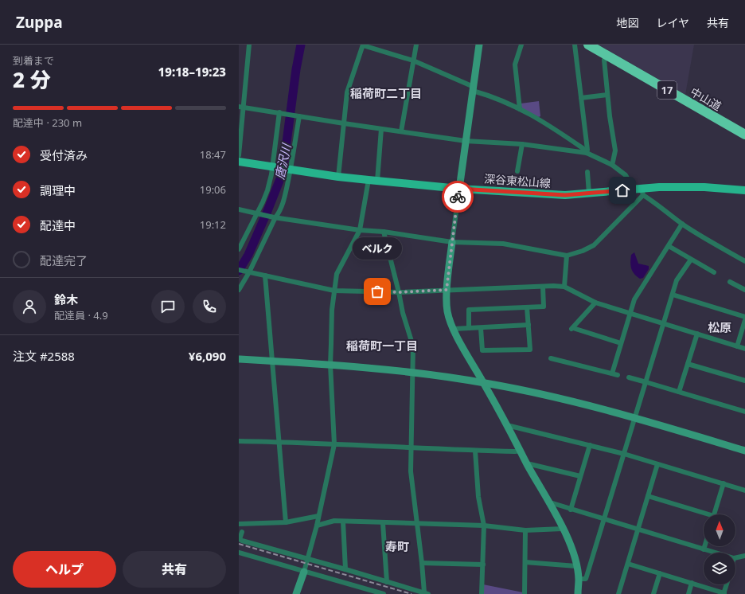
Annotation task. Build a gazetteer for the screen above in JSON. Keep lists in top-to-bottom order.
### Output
{
  "streets": {
    "highway": ["17", "中山道"],
    "main road": ["深谷東松山線"]
  },
  "districts": [
    "稲荷町二丁目",
    "松原",
    "稲荷町一丁目",
    "寿町"
  ],
  "water": ["唐沢川"],
  "places": ["ベルク"],
  "north": "top",
  "page": {
    "header": "Zuppa",
    "nav": ["地図", "レイヤ", "共有"],
    "heading": ["2 分", "到着まで", "19:18–19:23"],
    "panel": [
      "鈴木",
      "配達員 · 4.9",
      "注文 #2588",
      "¥6,090"
    ],
    "bar": "配達中 · 230 m",
    "list": [
      ["受付済み", "18:47"],
      ["調理中", "19:06"],
      ["配達中", "19:12"],
      "配達完了"
    ],
    "bubble": "ベルク",
    "buttons": ["ヘルプ", "共有"]
  }
}
